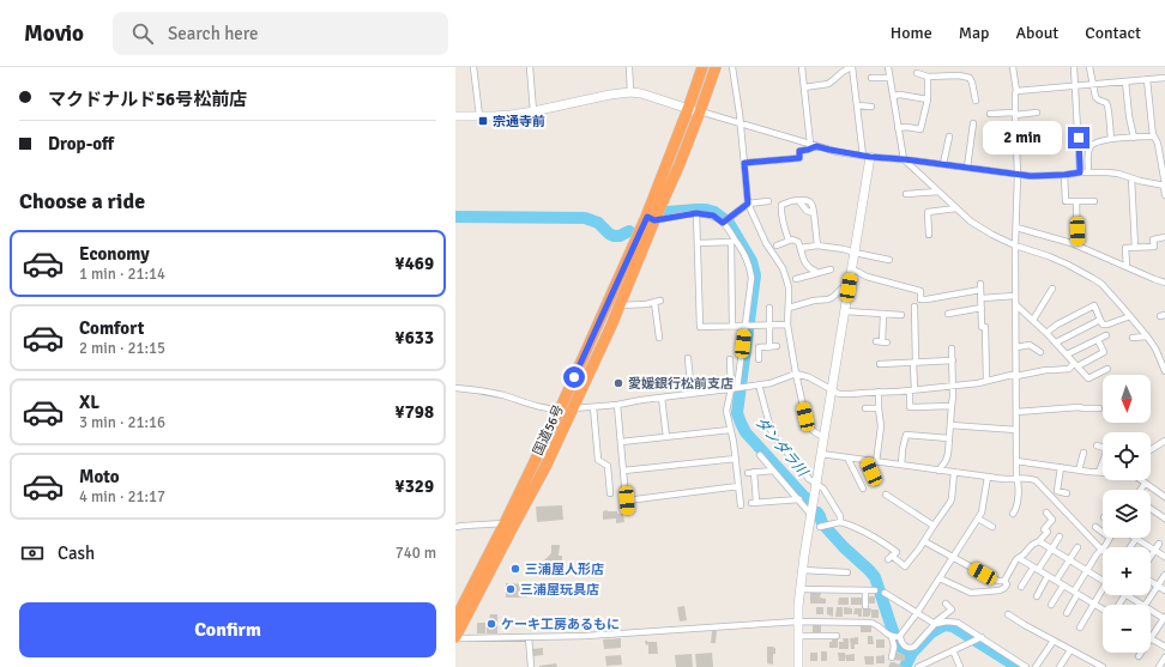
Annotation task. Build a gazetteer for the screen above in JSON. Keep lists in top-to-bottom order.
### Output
{
  "streets": {
    "highway": ["国道56号"]
  },
  "water": ["ダンダラ川"],
  "places": {
    "transit": ["宗通寺前"],
    "other": [
      "愛媛銀行松前支店",
      "三浦屋人形店",
      "三浦屋玩具店",
      "ケーキ工房あるもに"
    ]
  },
  "north": "bottom",
  "page": {
    "header": "Movio",
    "search": "Search here",
    "nav": [
      "Home",
      "Map",
      "About",
      "Contact"
    ],
    "banner": ["マクドナルド56号松前店", "Drop-off"],
    "bubble": "2 min",
    "heading": "Choose a ride",
    "list": [
      {
        "name": "Economy",
        "note": "1 min · 21:14",
        "value": "¥469"
      },
      {
        "name": "Comfort",
        "note": "2 min · 21:15",
        "value": "¥633"
      },
      {
        "name": "XL",
        "note": "3 min · 21:16",
        "value": "¥798"
      },
      {
        "name": "Moto",
        "note": "4 min · 21:17",
        "value": "¥329"
      }
    ],
    "map_buttons": ["+", "−"],
    "pay": ["Cash", "740 m"],
    "buttons": "Confirm"
  }
}
